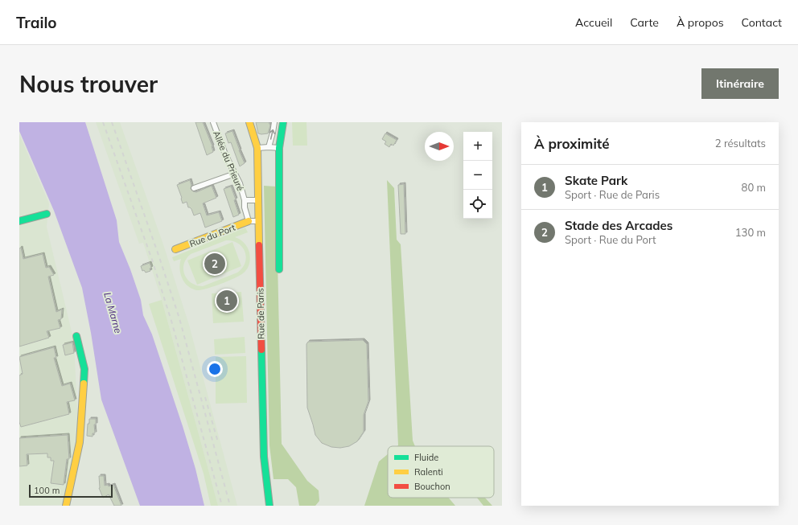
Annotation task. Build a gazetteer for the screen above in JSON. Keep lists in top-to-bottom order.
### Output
{
  "streets": {
    "street": ["Allée du Prieuré", "Rue du Port", "Rue de Paris"]
  },
  "crossings": [
    ["Allée du Prieuré", "Rue du Port"]
  ],
  "water": ["La Marne"],
  "legend": ["Fluide", "Ralenti", "Bouchon"],
  "scale_bar": "100 m",
  "north": "right",
  "page": {
    "header": "Trailo",
    "nav": [
      "Accueil",
      "Carte",
      "À propos",
      "Contact"
    ],
    "buttons": "Itinéraire",
    "title": "Nous trouver",
    "heading": ["À proximité", "2 résultats"],
    "map_buttons": ["+", "−"],
    "list": [
      {
        "mark": "1",
        "name": "Skate Park",
        "note": "Sport · Rue de Paris",
        "value": "80 m"
      },
      {
        "mark": "2",
        "name": "Stade des Arcades",
        "note": "Sport · Rue du Port",
        "value": "130 m"
      }
    ],
    "pins": ["2", "1"],
    "scale": "100 m"
  }
}
